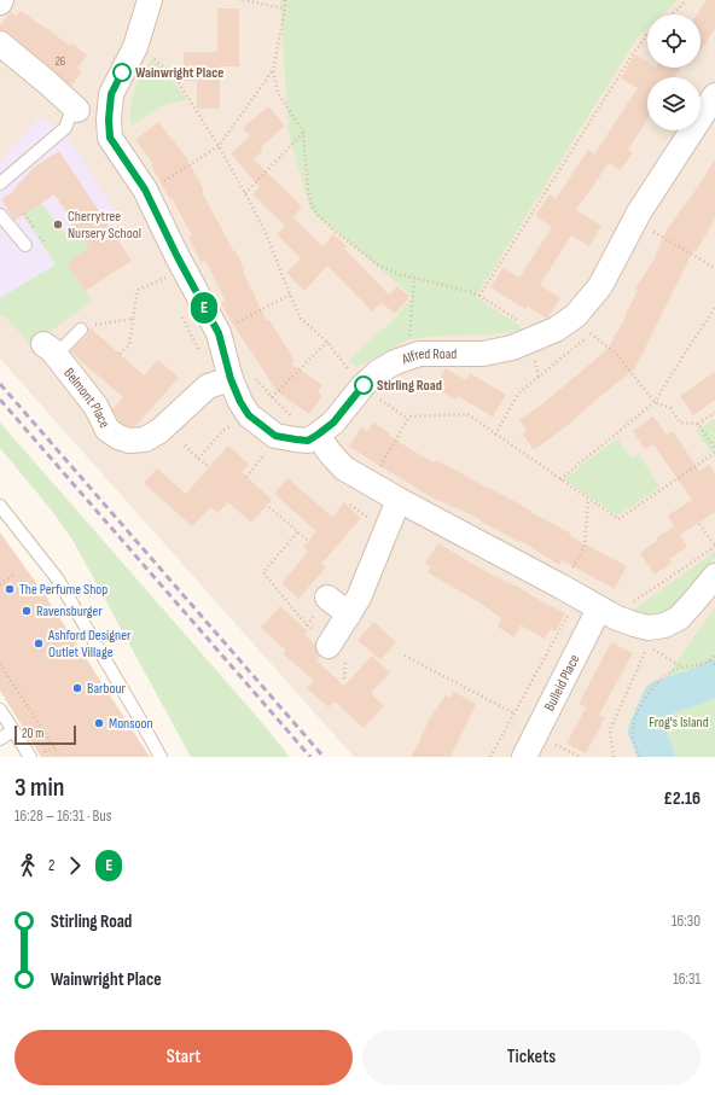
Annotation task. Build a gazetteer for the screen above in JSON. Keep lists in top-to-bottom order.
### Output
{
  "streets": {
    "street": ["Alfred Road", "Belmont Place", "Bulleid Place"]
  },
  "crossings": [
    ["Alfred Road", "Belmont Place"]
  ],
  "parks": ["Frog's Island"],
  "places": [
    "Wainwright Place",
    "Cherrytree Nursery School",
    "Stirling Road",
    "The Perfume Shop",
    "Ravensburger",
    "Ashford Designer Outlet Village",
    "Barbour",
    "Monsoon"
  ],
  "lines": ["bus line E"],
  "house_numbers": ["26"],
  "scale_bar": "20 m",
  "page": {
    "on_map": "E",
    "scale": "20 m",
    "heading": ["3 min", "16:28 – 16:31 · Bus", "£2.16"],
    "legs": ["2", "E"],
    "list": [
      {
        "name": "Stirling Road",
        "value": "16:30"
      },
      {
        "name": "Wainwright Place",
        "value": "16:31"
      }
    ],
    "buttons": ["Start", "Tickets"]
  }
}
